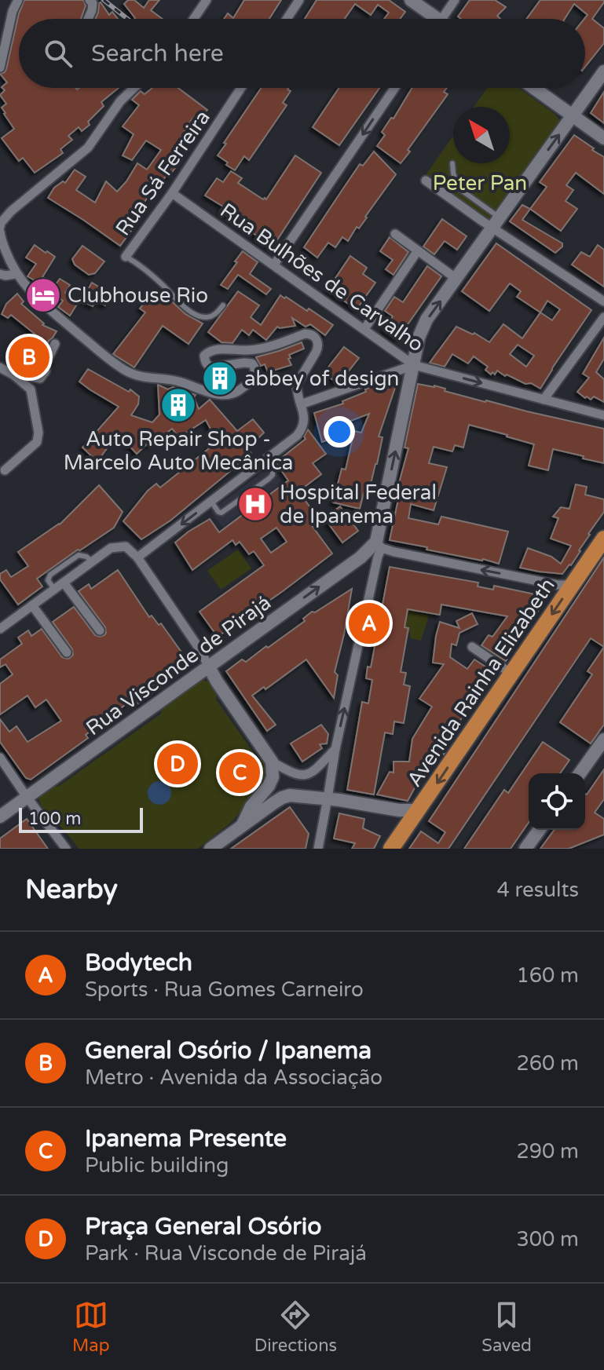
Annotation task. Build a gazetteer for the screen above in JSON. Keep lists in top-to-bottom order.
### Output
{
  "streets": {
    "highway": ["Avenida Rainha Elizabeth"],
    "main road": ["Rua Visconde de Pirajá"],
    "street": ["Rua Sá Ferreira", "Rua Bulhões de Carvalho"]
  },
  "crossings": [
    ["Rua Sá Ferreira", "Rua Bulhões de Carvalho"]
  ],
  "one_way": ["Rua Visconde de Pirajá", "Avenida Rainha Elizabeth"],
  "parks": ["Peter Pan"],
  "places": {
    "hotel": ["Clubhouse Rio"],
    "building": ["abbey of design", "Auto Repair Shop - Marcelo Auto Mecânica"],
    "hospital": ["Hospital Federal de Ipanema"]
  },
  "scale_bar": "100 m",
  "north": "top left",
  "page": {
    "search": "Search here",
    "pins": [
      "B",
      "A",
      "D",
      "C"
    ],
    "scale": "100 m",
    "heading": ["Nearby", "4 results"],
    "list": [
      {
        "mark": "A",
        "name": "Bodytech",
        "note": "Sports · Rua Gomes Carneiro",
        "value": "160 m"
      },
      {
        "mark": "B",
        "name": "General Osório / Ipanema",
        "note": "Metro · Avenida da Associação",
        "value": "260 m"
      },
      {
        "mark": "C",
        "name": "Ipanema Presente",
        "note": "Public building",
        "value": "290 m"
      },
      {
        "mark": "D",
        "name": "Praça General Osório",
        "note": "Park · Rua Visconde de Pirajá",
        "value": "300 m"
      }
    ],
    "nav": ["Map", "Directions", "Saved"]
  }
}
